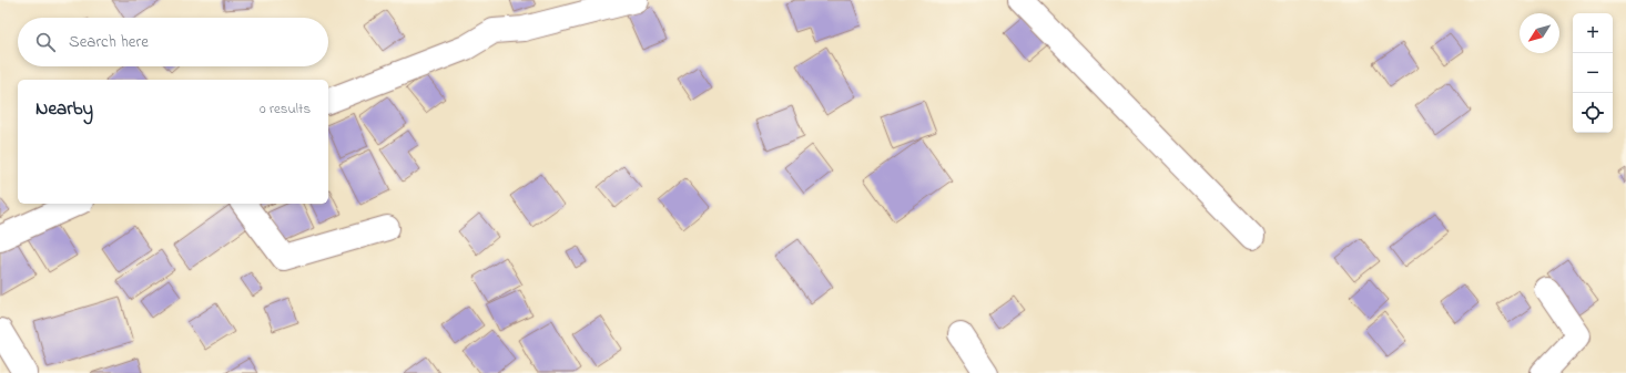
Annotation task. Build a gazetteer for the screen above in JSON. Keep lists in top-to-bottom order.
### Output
{
  "north": "bottom left",
  "page": {
    "map_buttons": ["+", "−"],
    "search": "Search here",
    "heading": ["Nearby", "0 results"]
  }
}
